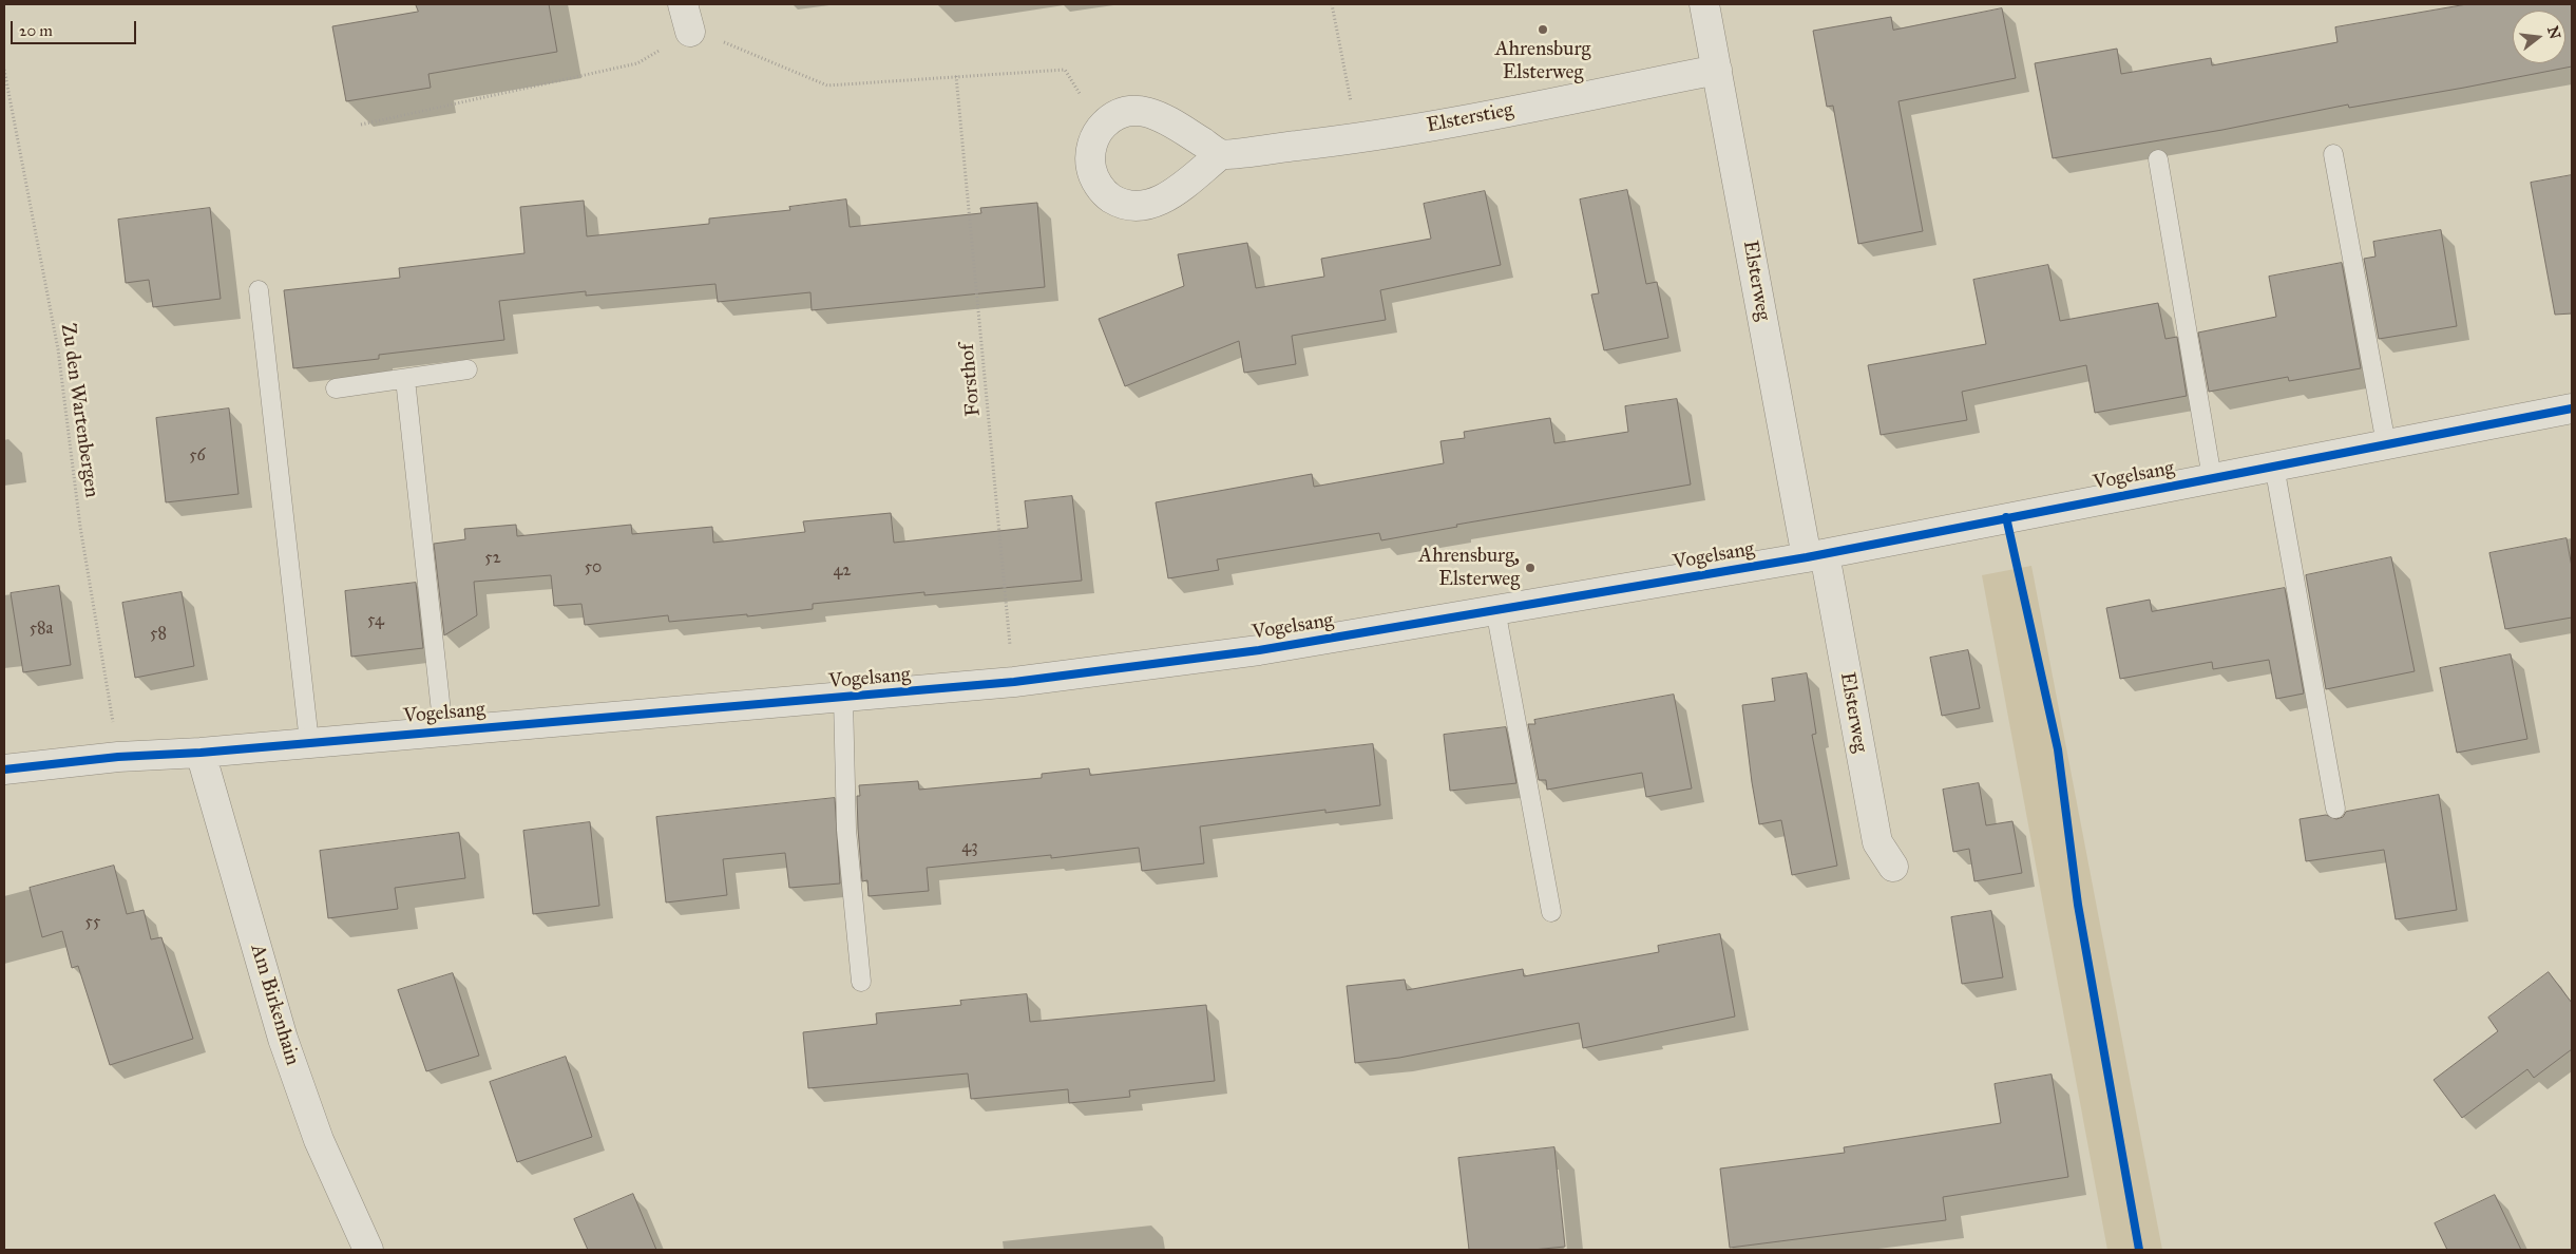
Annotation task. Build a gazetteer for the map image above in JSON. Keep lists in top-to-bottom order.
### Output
{
  "streets": {
    "street": [
      "Elsterstieg",
      "Elsterweg",
      "Vogelsang",
      "Am Birkenhain"
    ],
    "path": ["Forsthof", "Zu den Wartenbergen"]
  },
  "crossings": [
    ["Elsterstieg", "Elsterweg"],
    ["Elsterweg", "Vogelsang"],
    ["Forsthof", "Vogelsang"],
    ["Zu den Wartenbergen", "Vogelsang"],
    ["Vogelsang", "Am Birkenhain"]
  ],
  "places": ["Ahrensburg Elsterweg", "Ahrensburg, Elsterweg"],
  "house_numbers": [
    "56",
    "52",
    "50",
    "42",
    "54",
    "58a",
    "58",
    "43",
    "55"
  ],
  "scale_bar": "20 m",
  "north": "right"
}
